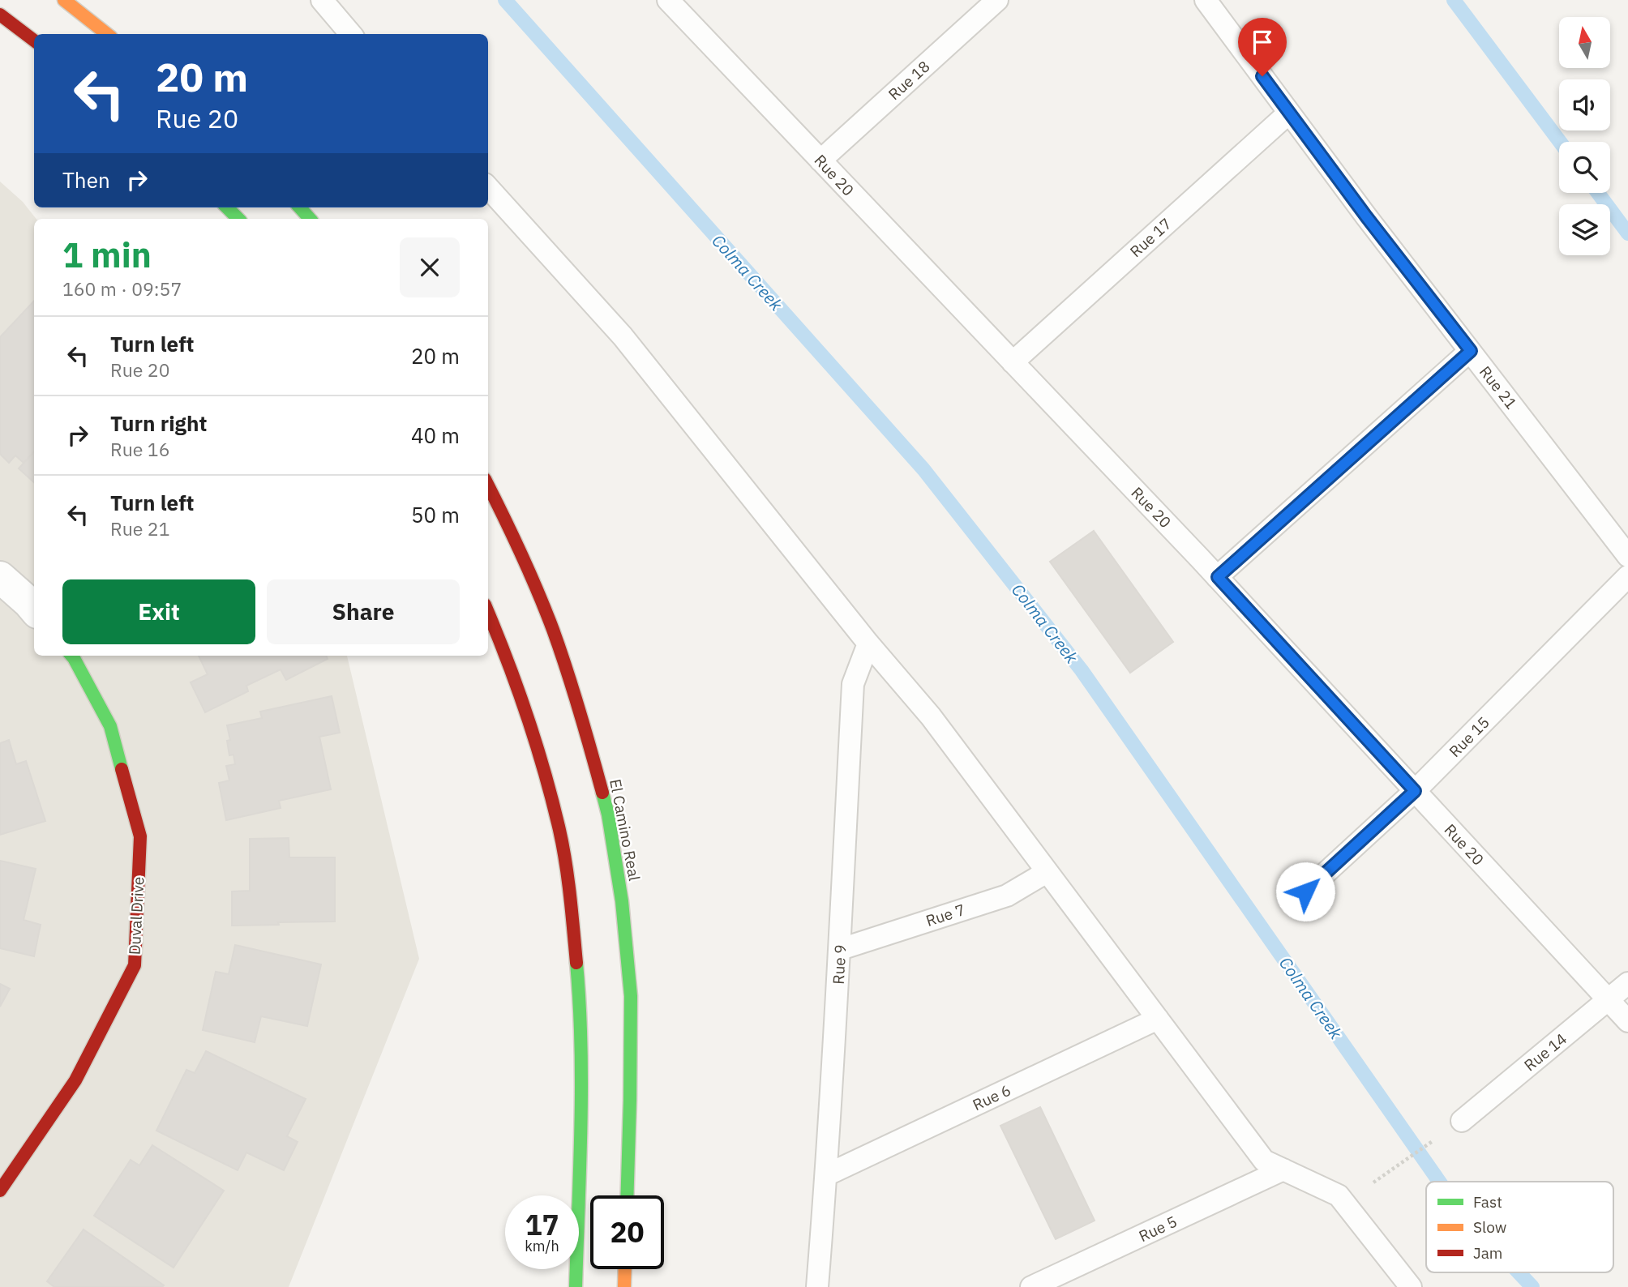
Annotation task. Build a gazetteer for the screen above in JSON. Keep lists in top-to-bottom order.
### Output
{
  "streets": {
    "main road": ["El Camino Real", "Duval Drive"],
    "lane": [
      "Rue 18",
      "Rue 20",
      "Rue 17",
      "Rue 21",
      "Rue 15",
      "Rue 7",
      "Rue 9",
      "Rue 14",
      "Rue 6",
      "Rue 5"
    ]
  },
  "crossings": [
    ["Rue 18", "Rue 20"],
    ["Rue 20", "Rue 17"],
    ["Rue 20", "Rue 15"],
    ["Rue 20", "Rue 14"],
    ["Rue 17", "Rue 21"],
    ["Rue 7", "Rue 9"],
    ["Rue 9", "Rue 6"]
  ],
  "water": ["Colma Creek"],
  "legend": ["Fast", "Slow", "Jam"],
  "north": "top",
  "page": {
    "turn": ["20 m", "Rue 20"],
    "then": "Then",
    "heading": ["1 min", "160 m · 09:57"],
    "list": [
      {
        "name": "Turn left",
        "note": "Rue 20",
        "value": "20 m"
      },
      {
        "name": "Turn right",
        "note": "Rue 16",
        "value": "40 m"
      },
      {
        "name": "Turn left",
        "note": "Rue 21",
        "value": "50 m"
      }
    ],
    "buttons": ["Exit", "Share"],
    "speed": "17 km/h",
    "limit": "20"
  }
}
